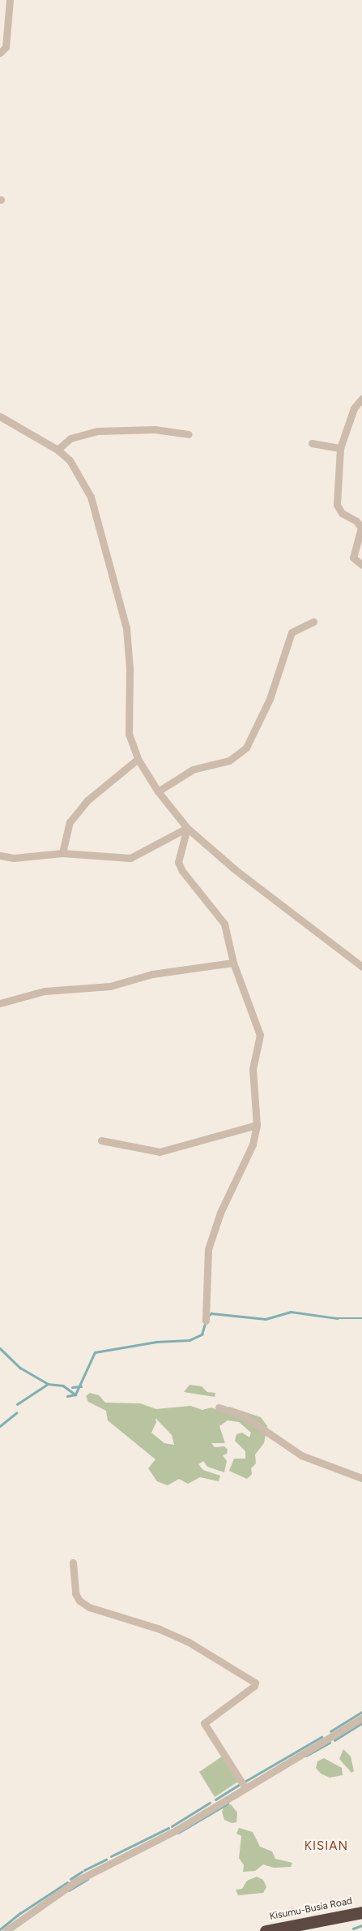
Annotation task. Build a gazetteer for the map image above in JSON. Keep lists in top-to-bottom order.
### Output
{
  "streets": {
    "highway": ["Kisumu-Busia Road"]
  },
  "districts": ["KISIAN"]
}
